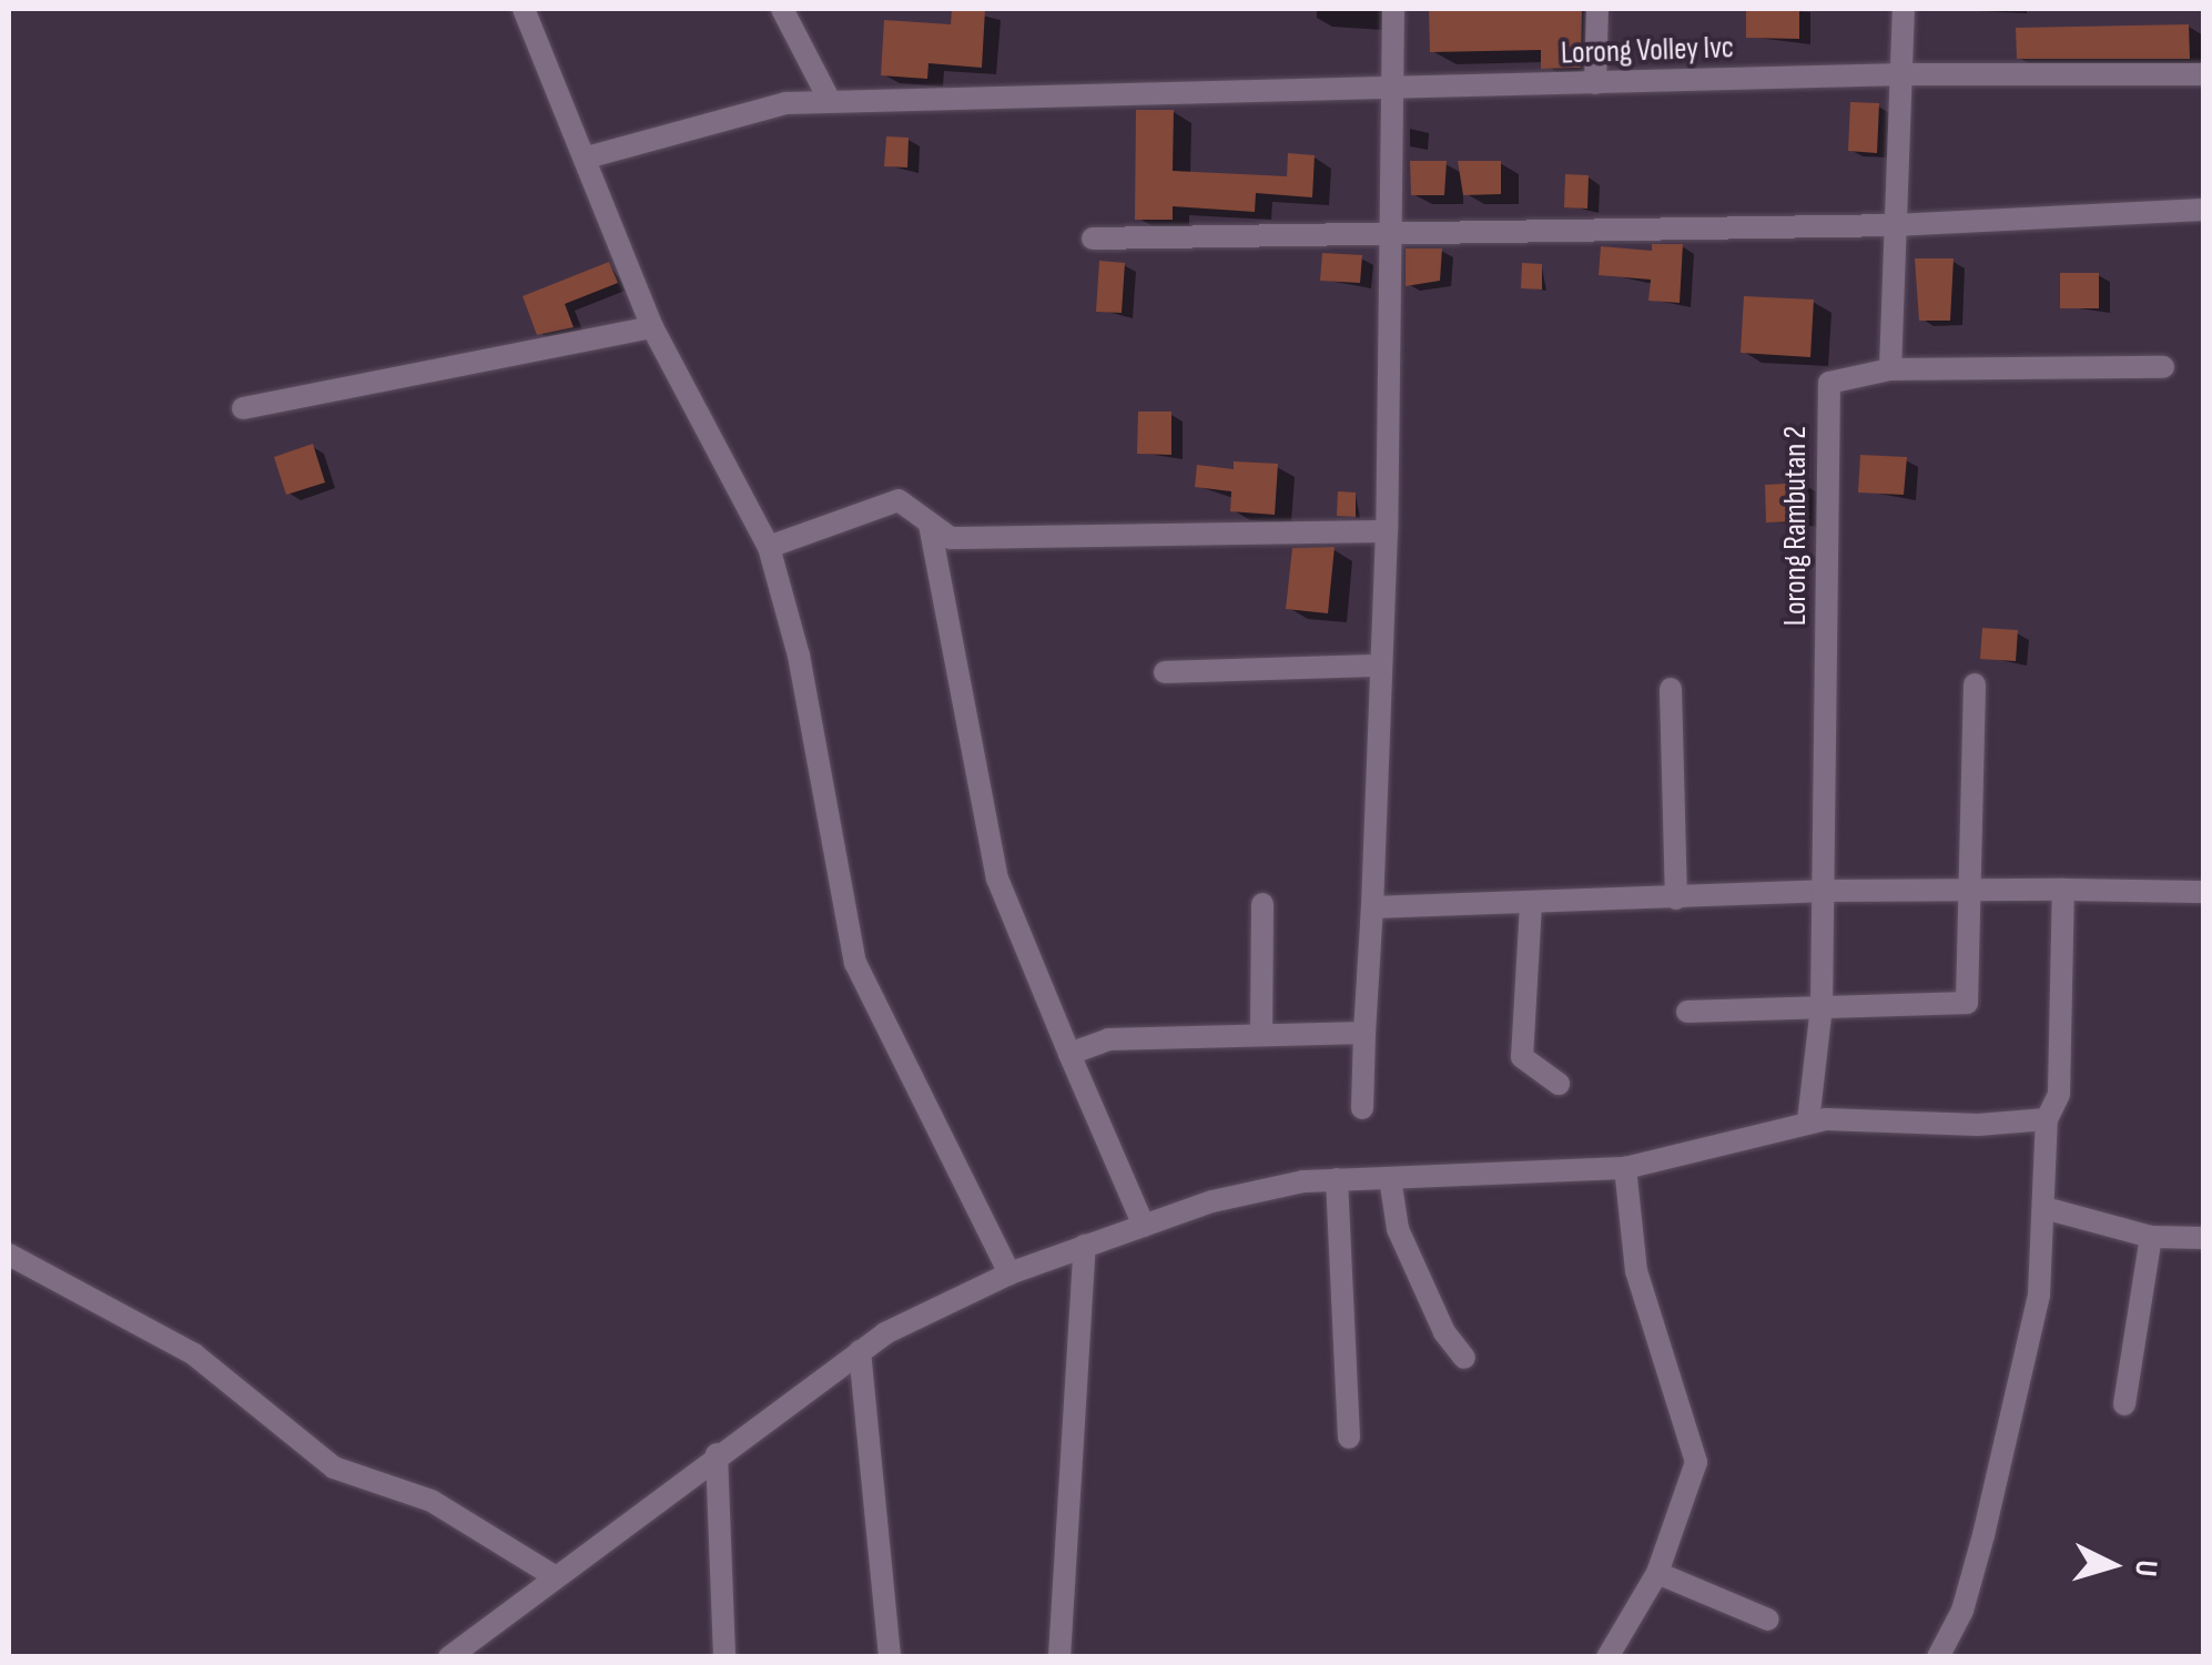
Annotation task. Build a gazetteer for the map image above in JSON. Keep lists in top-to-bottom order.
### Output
{
  "streets": {
    "street": ["Lorong Volley Ivc", "Lorong Rambutan 2"]
  },
  "north": "right"
}
